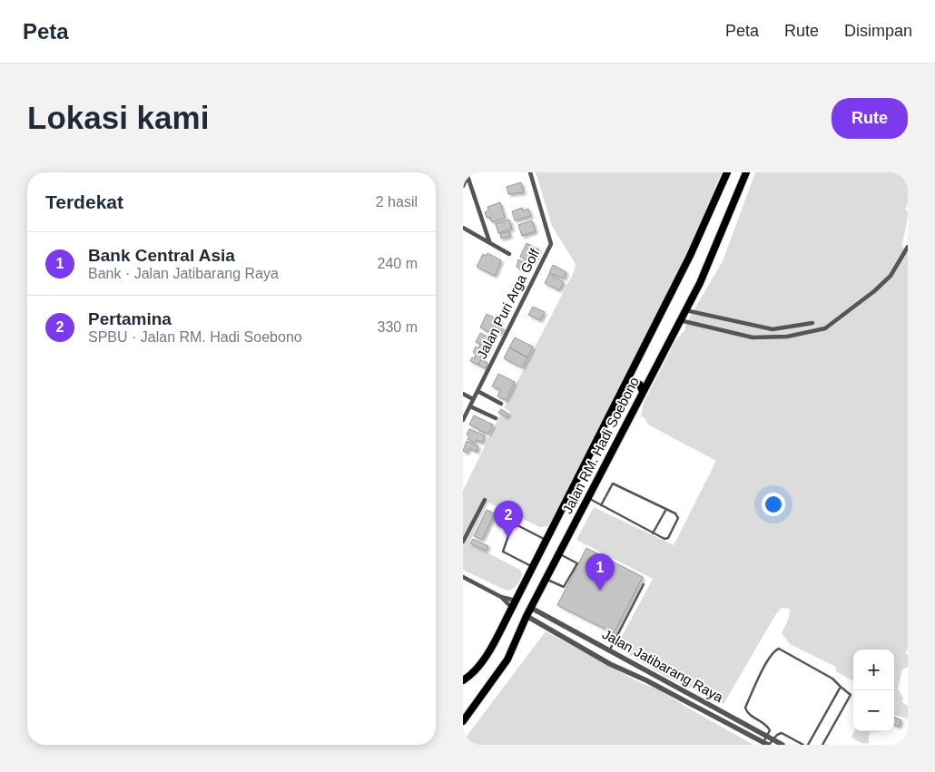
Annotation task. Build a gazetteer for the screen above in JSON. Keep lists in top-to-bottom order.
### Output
{
  "streets": {
    "main road": ["Jalan RM. Hadi Soebono"],
    "street": ["Jalan Puri Arga Golf", "Jalan Jatibarang Raya"]
  },
  "crossings": [
    ["Jalan RM. Hadi Soebono", "Jalan Jatibarang Raya"]
  ],
  "page": {
    "header": "Peta",
    "nav": ["Peta", "Rute", "Disimpan"],
    "buttons": "Rute",
    "title": "Lokasi kami",
    "heading": ["Terdekat", "2 hasil"],
    "list": [
      {
        "mark": "1",
        "name": "Bank Central Asia",
        "note": "Bank · Jalan Jatibarang Raya",
        "value": "240 m"
      },
      {
        "mark": "2",
        "name": "Pertamina",
        "note": "SPBU · Jalan RM. Hadi Soebono",
        "value": "330 m"
      }
    ],
    "pins": ["2", "1"],
    "map_buttons": ["+", "−"]
  }
}
